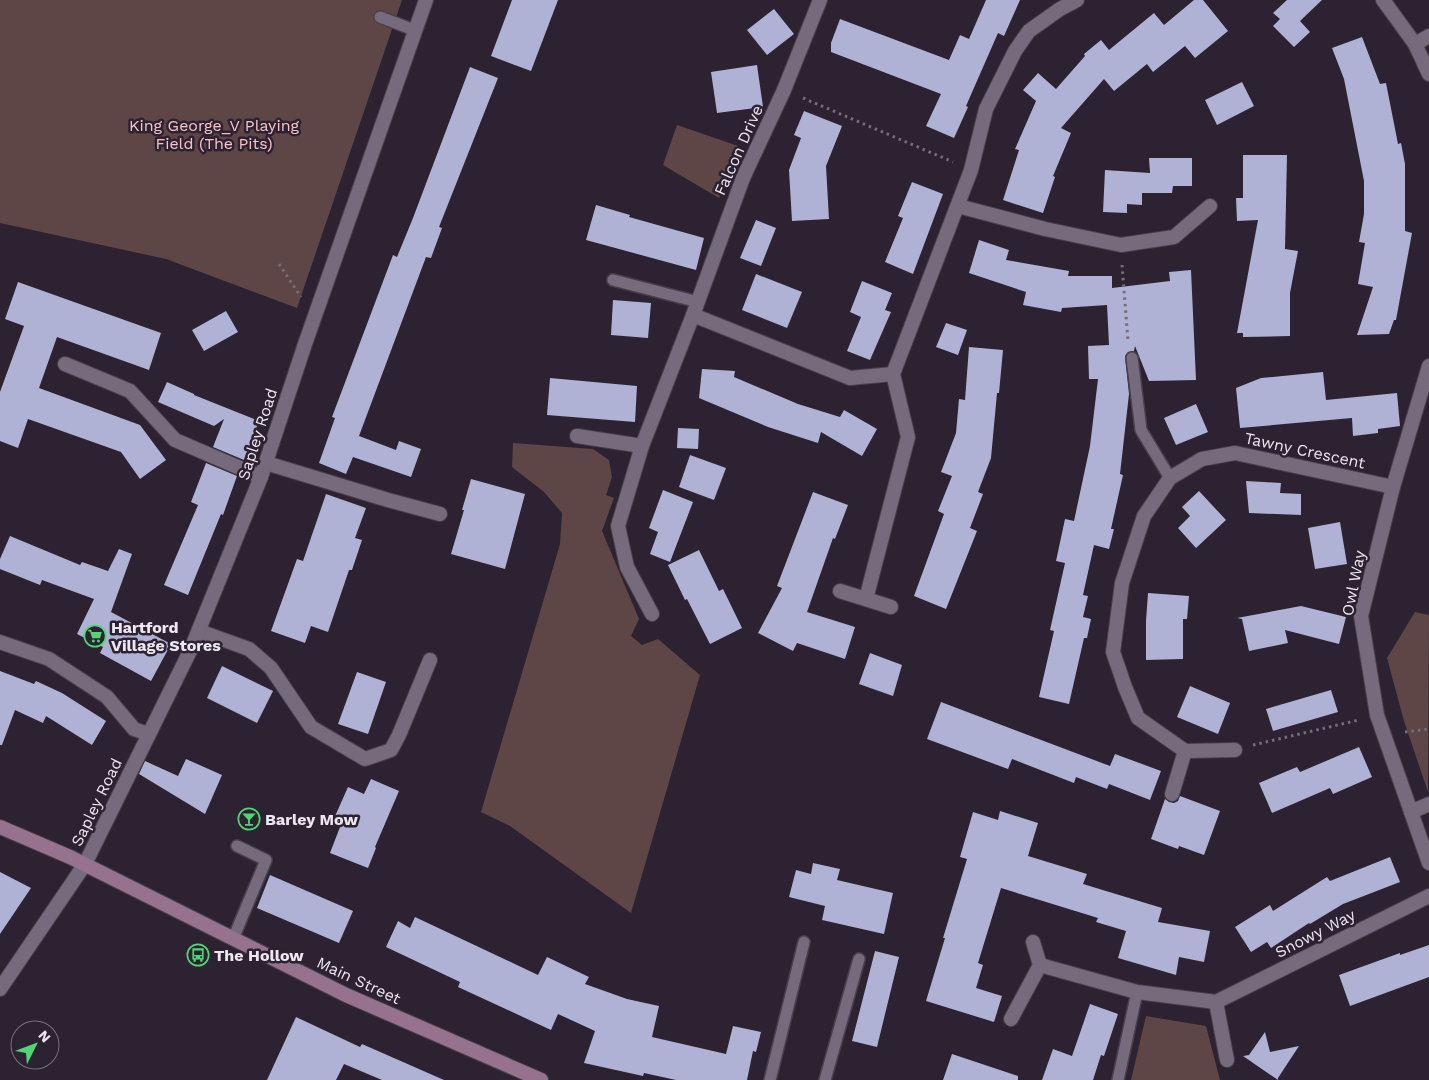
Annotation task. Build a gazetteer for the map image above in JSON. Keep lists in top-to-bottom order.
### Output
{
  "streets": {
    "main road": ["Main Street"],
    "street": [
      "Falcon Drive",
      "Sapley Road",
      "Tawny Crescent",
      "Owl Way",
      "Snowy Way"
    ]
  },
  "crossings": [
    ["Sapley Road", "Main Street"],
    ["Tawny Crescent", "Owl Way"]
  ],
  "parks": ["King George_V Playing Field (The Pits)"],
  "places": {
    "supermarket": ["Hartford Village Stores"],
    "bar": ["Barley Mow"],
    "bus stop": ["The Hollow"]
  },
  "north": "top right"
}
